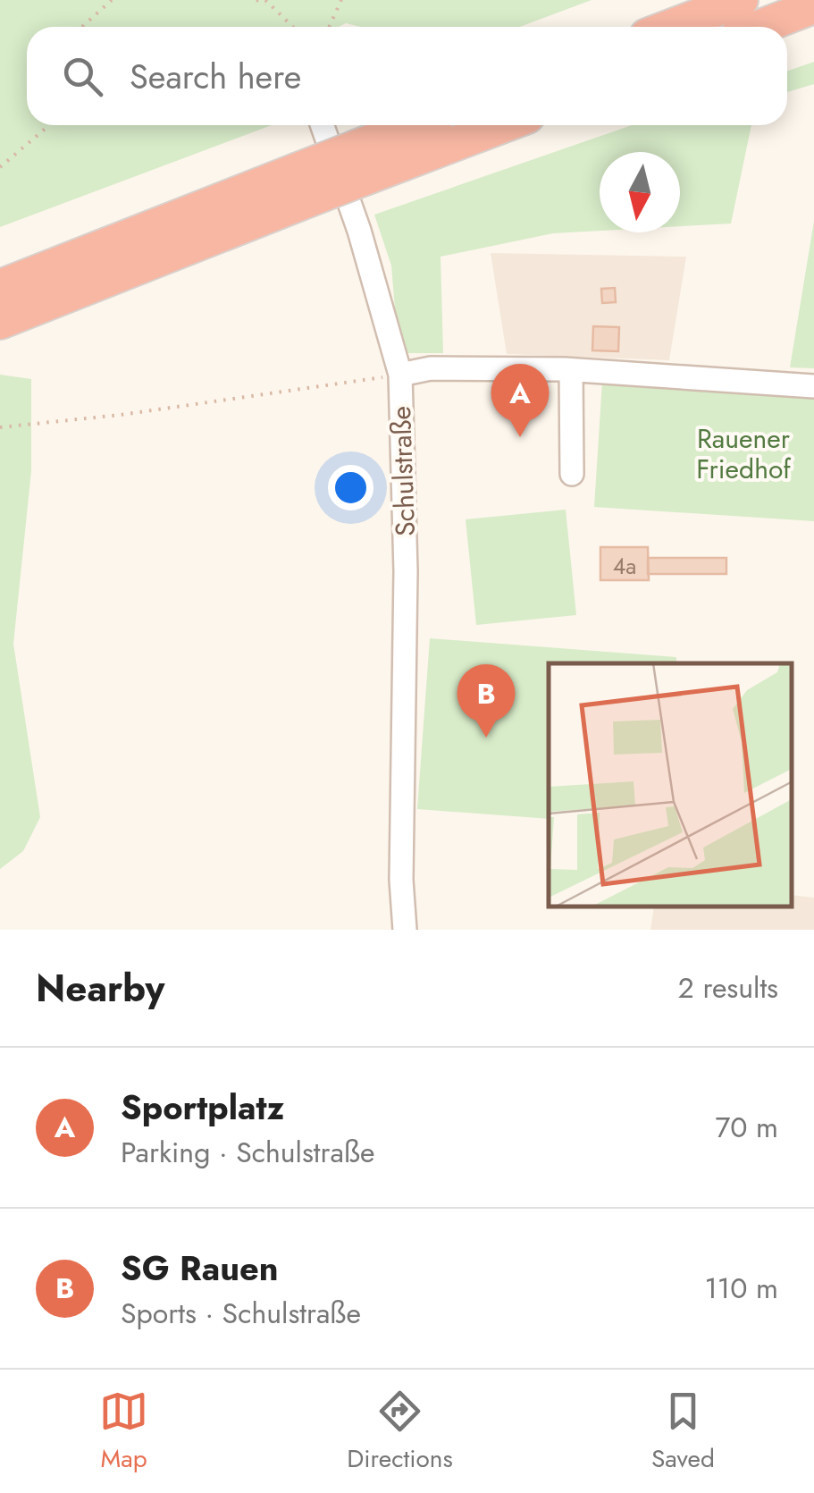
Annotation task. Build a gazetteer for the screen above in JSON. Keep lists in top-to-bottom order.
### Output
{
  "streets": {
    "street": ["Schulstraße"]
  },
  "parks": ["Rauener Friedhof"],
  "house_numbers": ["4a"],
  "north": "bottom",
  "page": {
    "search": "Search here",
    "pins": ["A", "B"],
    "heading": ["Nearby", "2 results"],
    "list": [
      {
        "mark": "A",
        "name": "Sportplatz",
        "note": "Parking · Schulstraße",
        "value": "70 m"
      },
      {
        "mark": "B",
        "name": "SG Rauen",
        "note": "Sports · Schulstraße",
        "value": "110 m"
      }
    ],
    "nav": ["Map", "Directions", "Saved"]
  }
}
